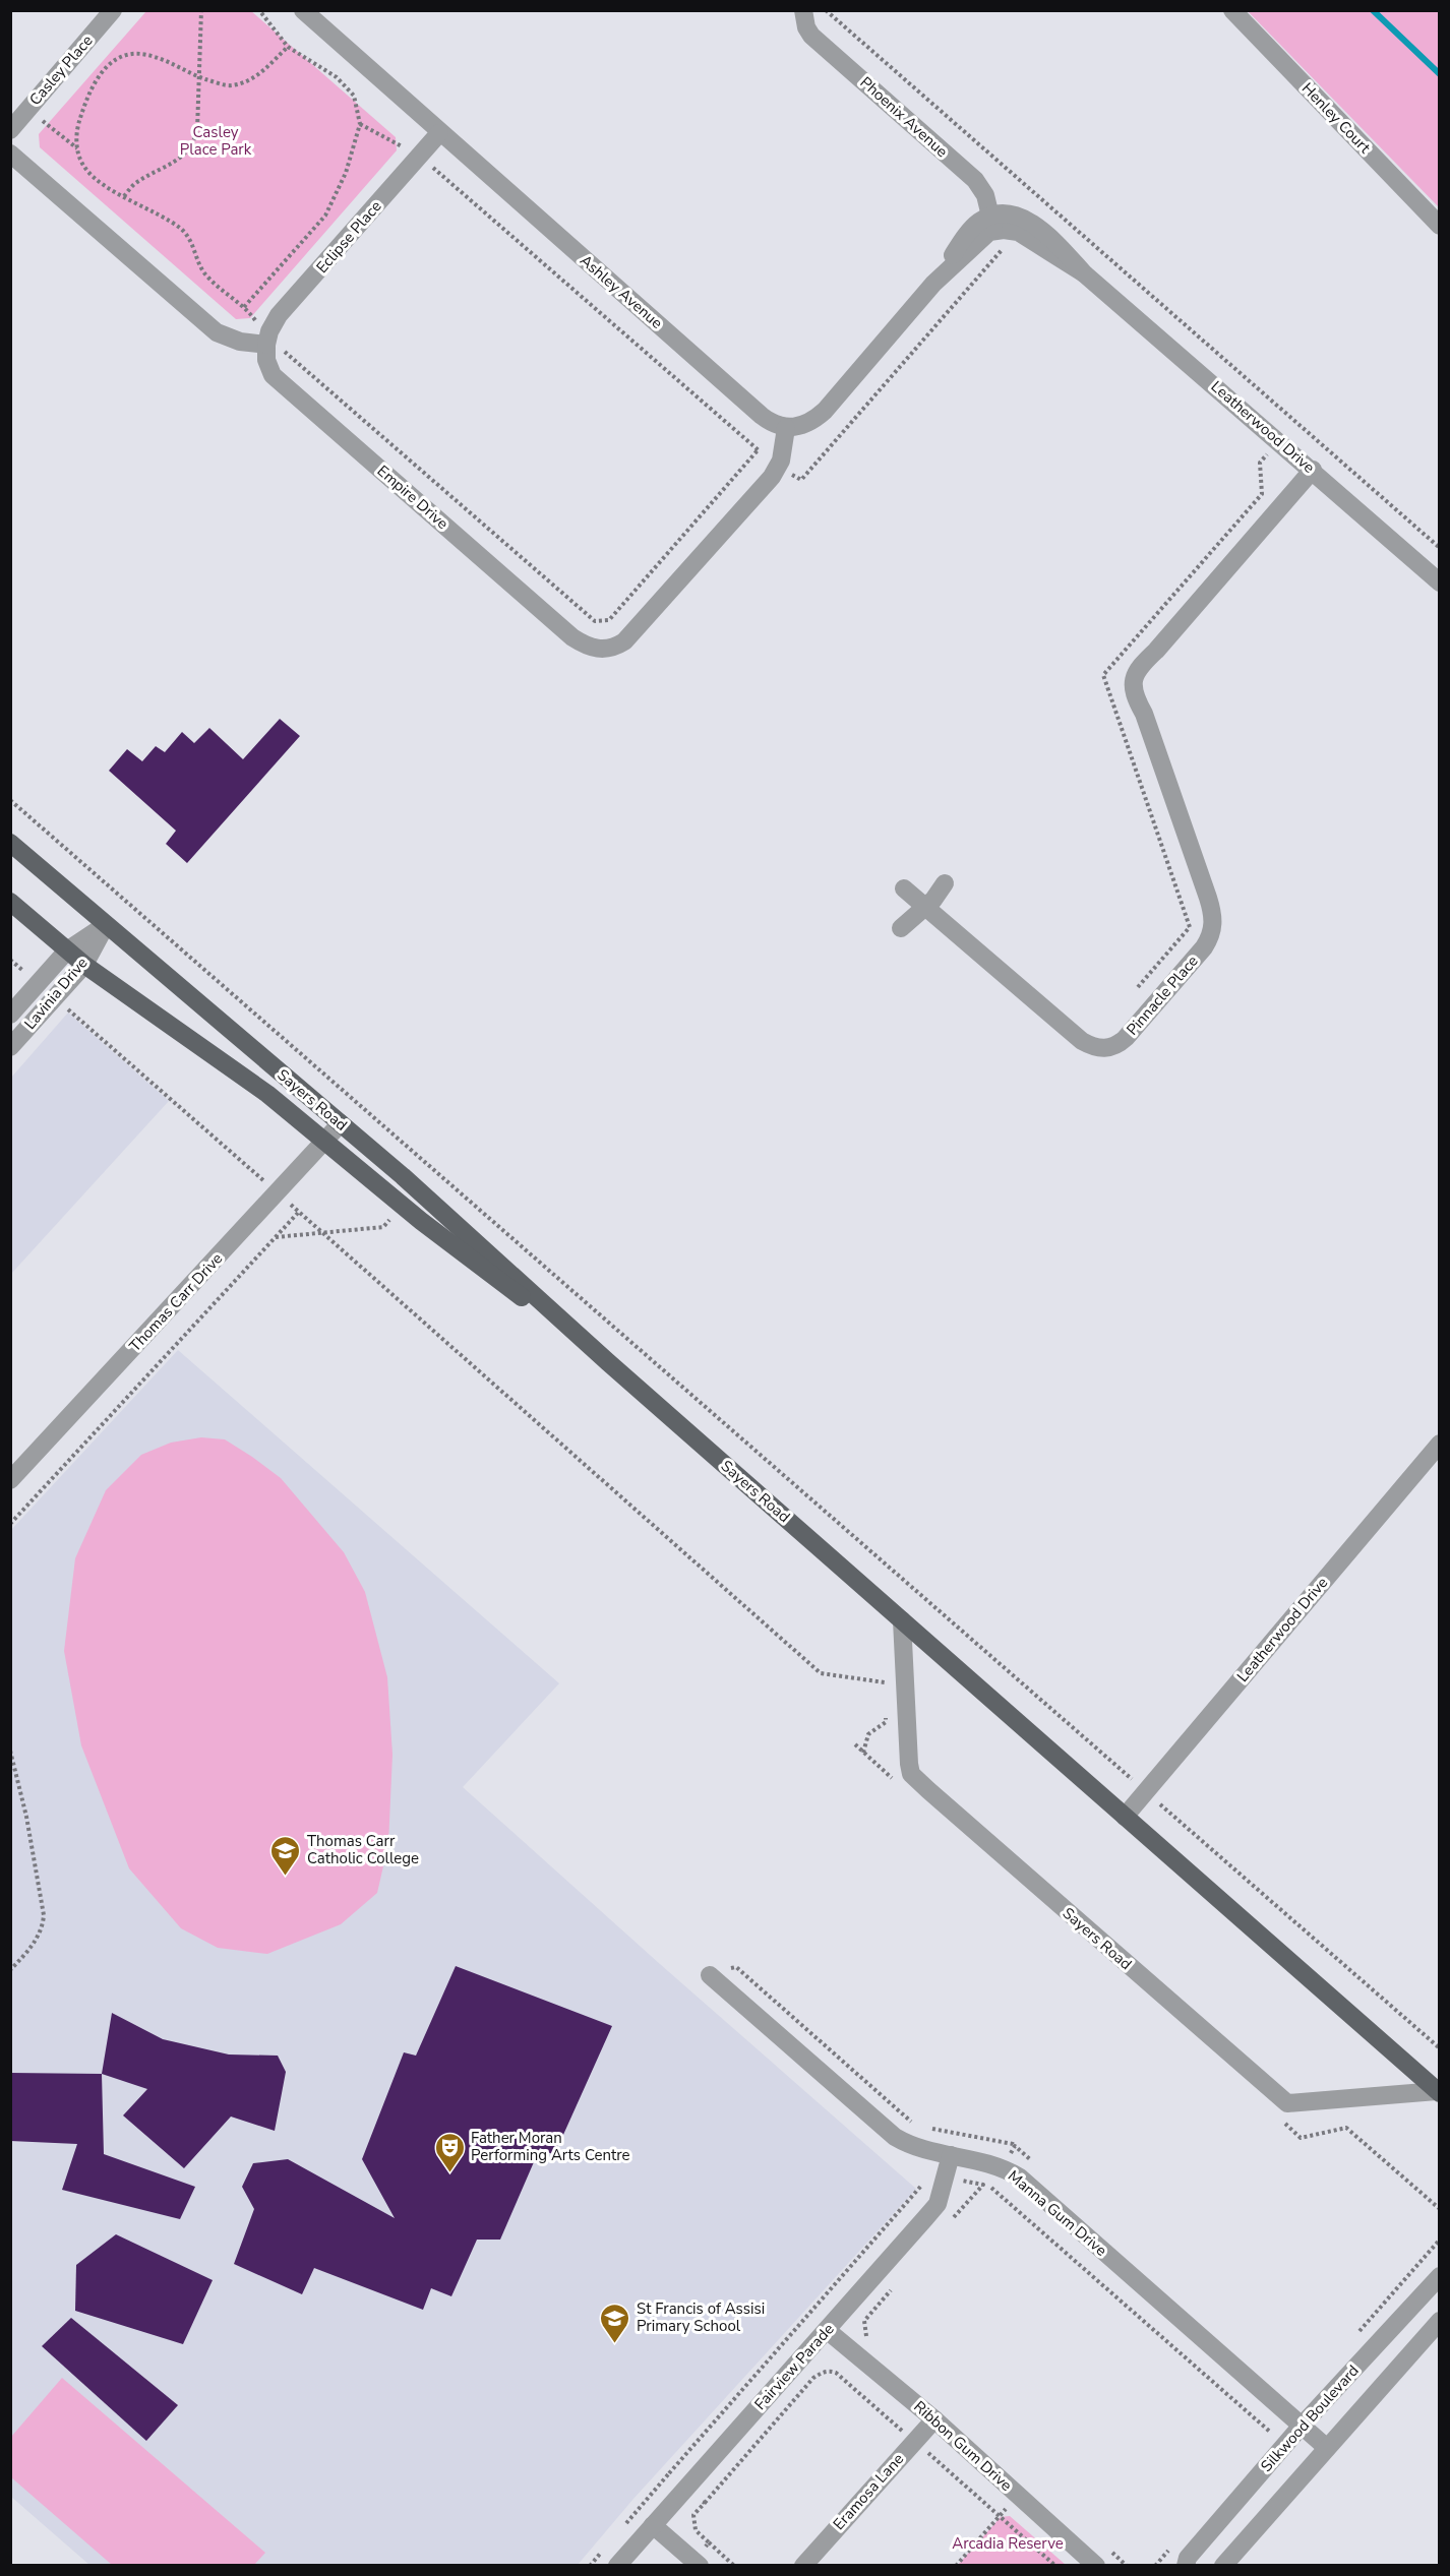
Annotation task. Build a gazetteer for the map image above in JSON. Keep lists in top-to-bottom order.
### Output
{
  "streets": {
    "main road": ["Sayers Road"],
    "street": [
      "Casley Place",
      "Phoenix Avenue",
      "Henley Court",
      "Eclipse Place",
      "Ashley Avenue",
      "Leatherwood Drive",
      "Empire Drive",
      "Lavinia Drive",
      "Pinnacle Place",
      "Thomas Carr Drive",
      "Manna Gum Drive",
      "Fairview Parade",
      "Silkwood Boulevard",
      "Ribbon Gum Drive",
      "Eramosa Lane"
    ]
  },
  "crossings": [
    ["Eclipse Place", "Ashley Avenue"],
    ["Eclipse Place", "Empire Drive"],
    ["Ashley Avenue", "Empire Drive"],
    ["Leatherwood Drive", "Pinnacle Place"],
    ["Leatherwood Drive", "Sayers Road"],
    ["Lavinia Drive", "Sayers Road"],
    ["Sayers Road", "Thomas Carr Drive"],
    ["Manna Gum Drive", "Fairview Parade"],
    ["Manna Gum Drive", "Silkwood Boulevard"],
    ["Fairview Parade", "Ribbon Gum Drive"],
    ["Ribbon Gum Drive", "Eramosa Lane"]
  ],
  "parks": ["Casley Place Park", "Arcadia Reserve"],
  "places": {
    "school or university": ["Thomas Carr Catholic College", "St Francis of Assisi Primary School"],
    "theatre": ["Father Moran Performing Arts Centre"]
  }
}
